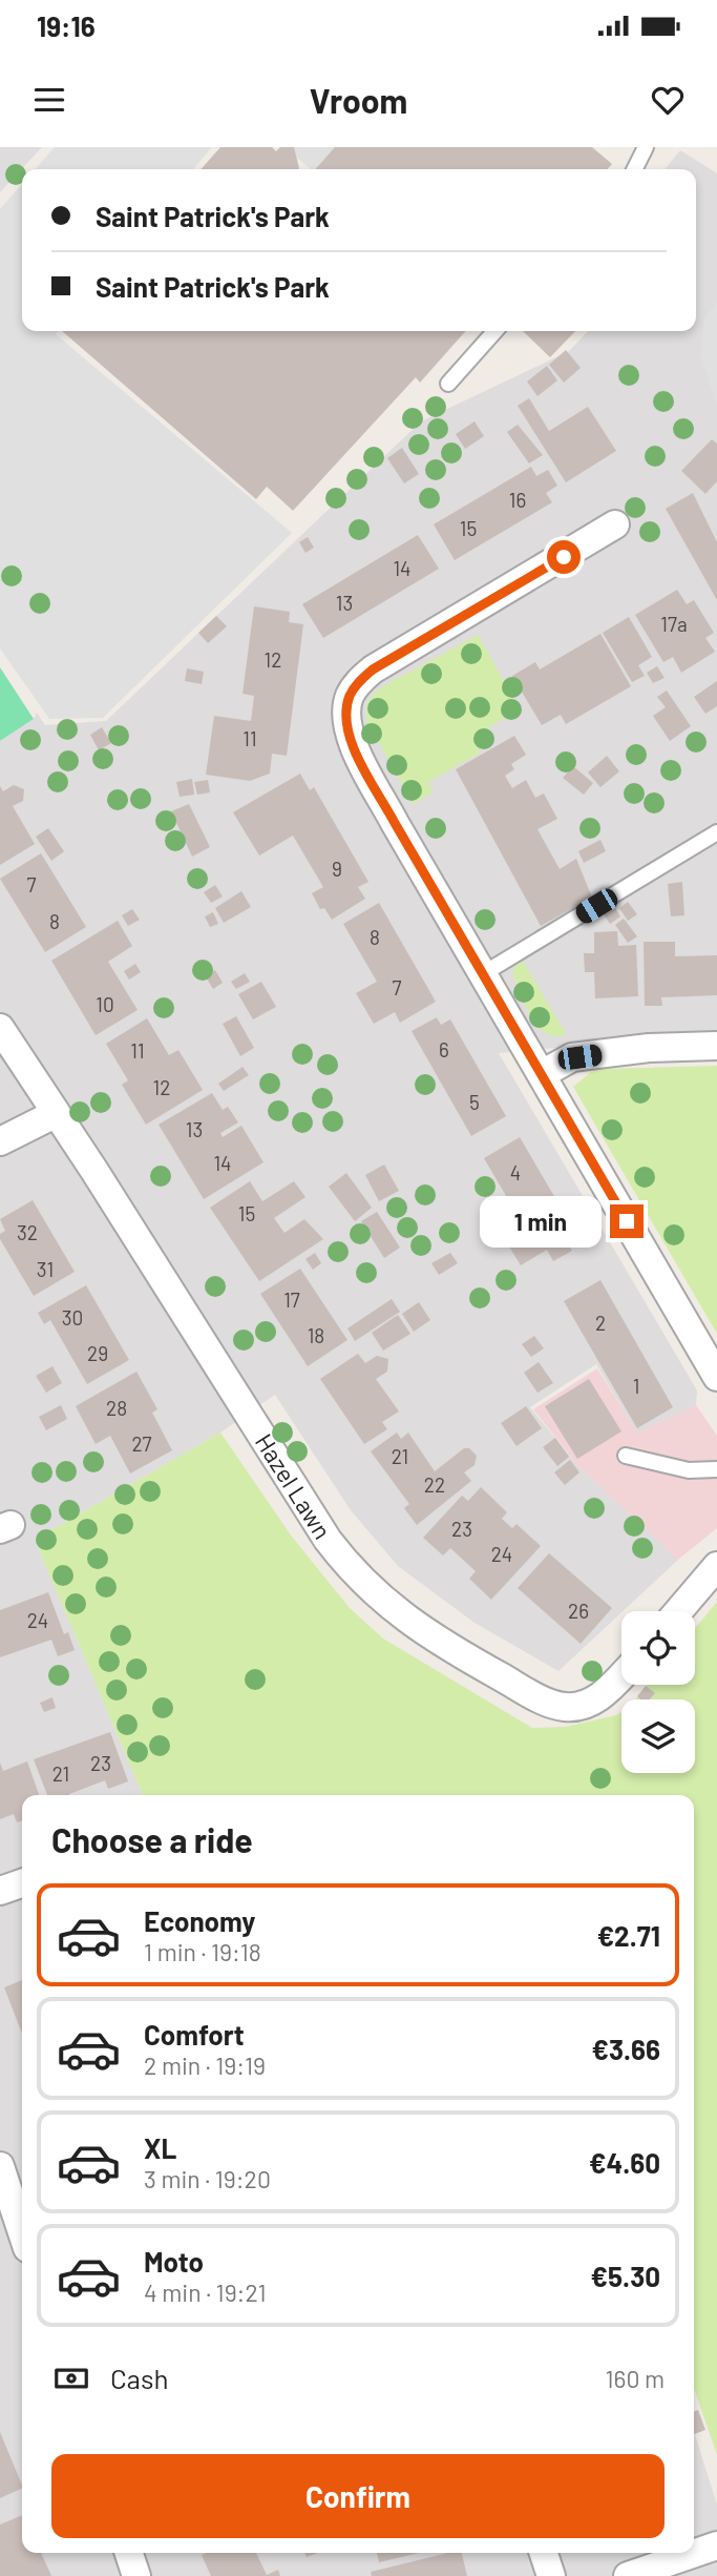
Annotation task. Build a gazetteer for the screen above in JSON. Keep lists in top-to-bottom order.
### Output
{
  "streets": {
    "street": ["Hazel Lawn"]
  },
  "house_numbers": [
    "16",
    "15",
    "14",
    "13",
    "17a",
    "12",
    "11",
    "9",
    "7",
    "8",
    "8",
    "7",
    "10",
    "6",
    "11",
    "12",
    "5",
    "13",
    "14",
    "4",
    "15",
    "32",
    "31",
    "17",
    "30",
    "2",
    "18",
    "29",
    "1",
    "28",
    "27",
    "21",
    "22",
    "23",
    "24",
    "26",
    "24",
    "23",
    "21"
  ],
  "page": {
    "status": "19:16",
    "header": "Vroom",
    "banner": ["Saint Patrick's Park", "Saint Patrick's Park"],
    "bubble": "1 min",
    "heading": "Choose a ride",
    "list": [
      {
        "name": "Economy",
        "note": "1 min · 19:18",
        "value": "€2.71"
      },
      {
        "name": "Comfort",
        "note": "2 min · 19:19",
        "value": "€3.66"
      },
      {
        "name": "XL",
        "note": "3 min · 19:20",
        "value": "€4.60"
      },
      {
        "name": "Moto",
        "note": "4 min · 19:21",
        "value": "€5.30"
      }
    ],
    "pay": ["Cash", "160 m"],
    "buttons": "Confirm"
  }
}
